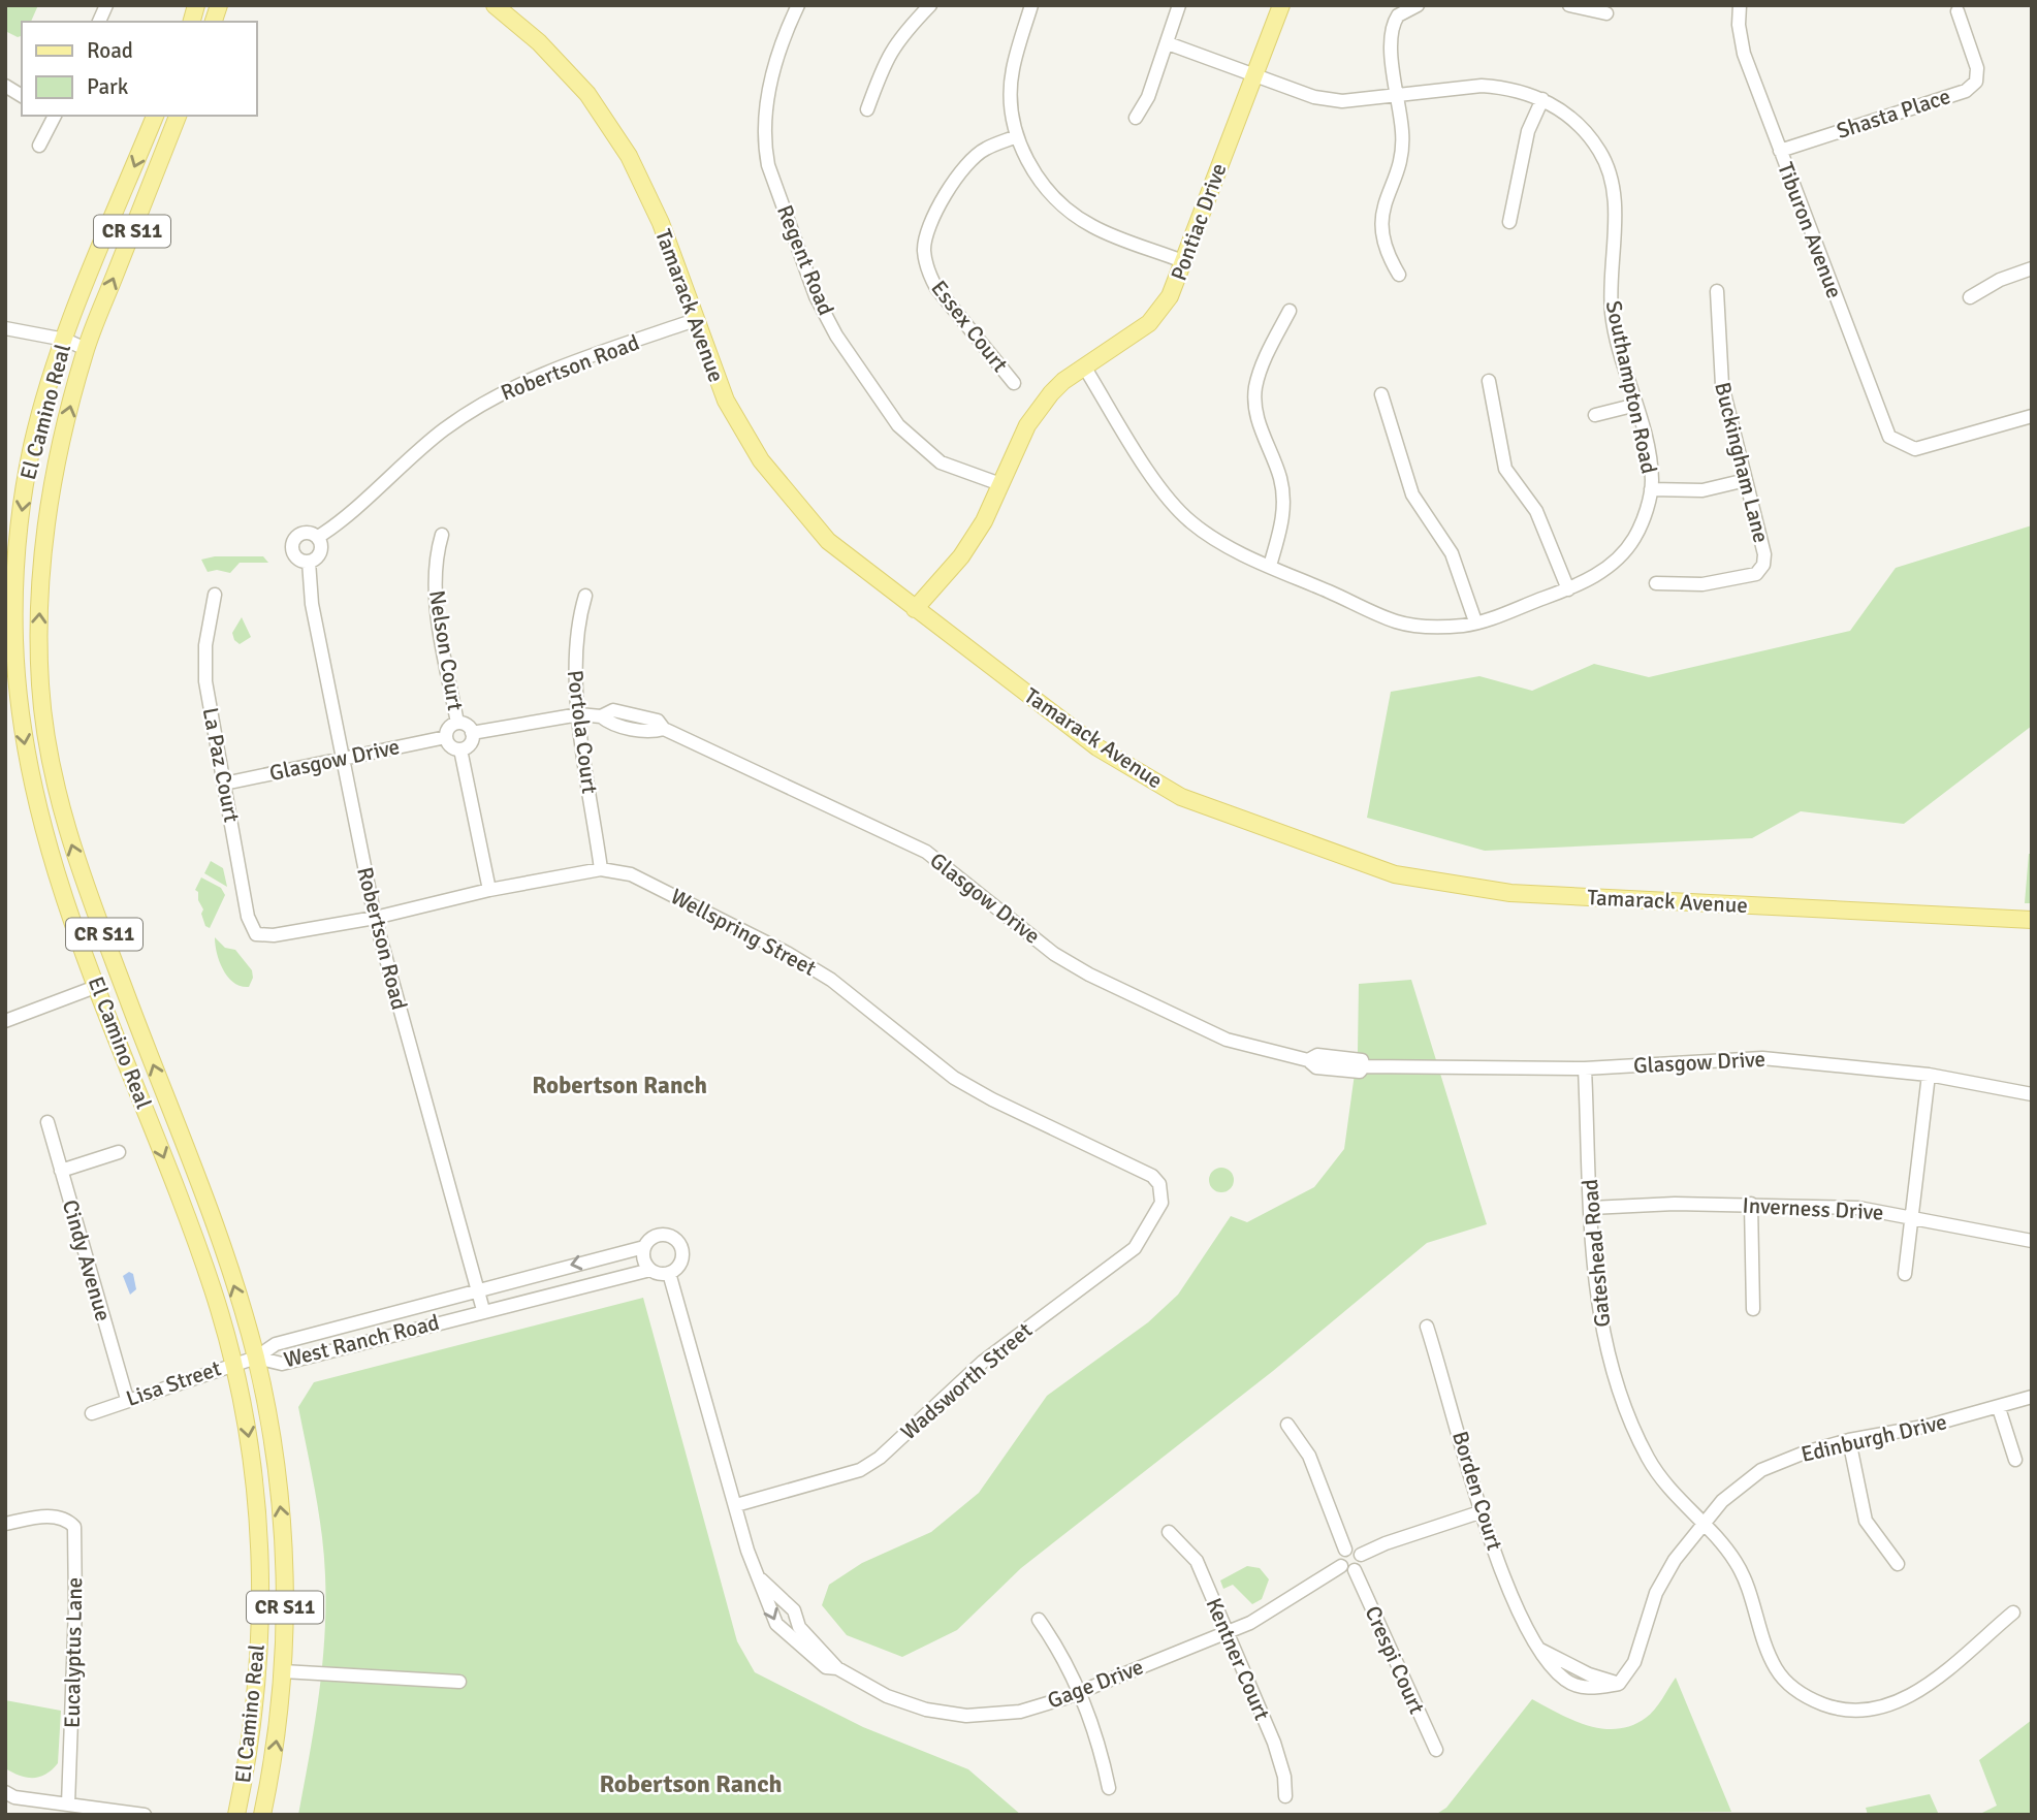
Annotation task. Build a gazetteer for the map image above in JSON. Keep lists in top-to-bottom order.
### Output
{
  "streets": {
    "main road": [
      "Pontiac Drive",
      "CR S11",
      "Tamarack Avenue",
      "El Camino Real"
    ],
    "street": [
      "Shasta Place",
      "Tiburon Avenue",
      "Regent Road",
      "Essex Court",
      "Robertson Road",
      "Southampton Road",
      "Buckingham Lane",
      "Nelson Court",
      "Portola Court",
      "Glasgow Drive",
      "La Paz Court",
      "Wellspring Street",
      "Inverness Drive",
      "Gateshead Road",
      "Cindy Avenue",
      "West Ranch Road",
      "Wadsworth Street",
      "Lisa Street",
      "Edinburgh Drive",
      "Borden Court",
      "Eucalyptus Lane",
      "Kentner Court",
      "Crespi Court",
      "Gage Drive"
    ]
  },
  "crossings": [
    ["Shasta Place", "Tiburon Avenue"],
    ["Pontiac Drive", "Regent Road"],
    ["Pontiac Drive", "Tamarack Avenue"],
    ["Pontiac Drive", "Southampton Road"],
    ["Tamarack Avenue", "Robertson Road"],
    ["Robertson Road", "Glasgow Drive"],
    ["Robertson Road", "Wellspring Street"],
    ["Robertson Road", "West Ranch Road"],
    ["El Camino Real", "West Ranch Road"],
    ["El Camino Real", "Lisa Street"],
    ["Nelson Court", "Glasgow Drive"],
    ["Portola Court", "Glasgow Drive"],
    ["Portola Court", "Wellspring Street"],
    ["Glasgow Drive", "La Paz Court"],
    ["Glasgow Drive", "Gateshead Road"],
    ["La Paz Court", "Wellspring Street"],
    ["Wellspring Street", "Wadsworth Street"],
    ["Inverness Drive", "Gateshead Road"],
    ["Gateshead Road", "Edinburgh Drive"],
    ["Cindy Avenue", "Lisa Street"],
    ["West Ranch Road", "Lisa Street"],
    ["West Ranch Road", "Gage Drive"],
    ["Wadsworth Street", "Gage Drive"],
    ["Edinburgh Drive", "Borden Court"],
    ["Kentner Court", "Gage Drive"],
    ["Crespi Court", "Gage Drive"]
  ],
  "districts": ["Robertson Ranch", "Robertson Ranch"],
  "legend": ["Road", "Park"]
}
